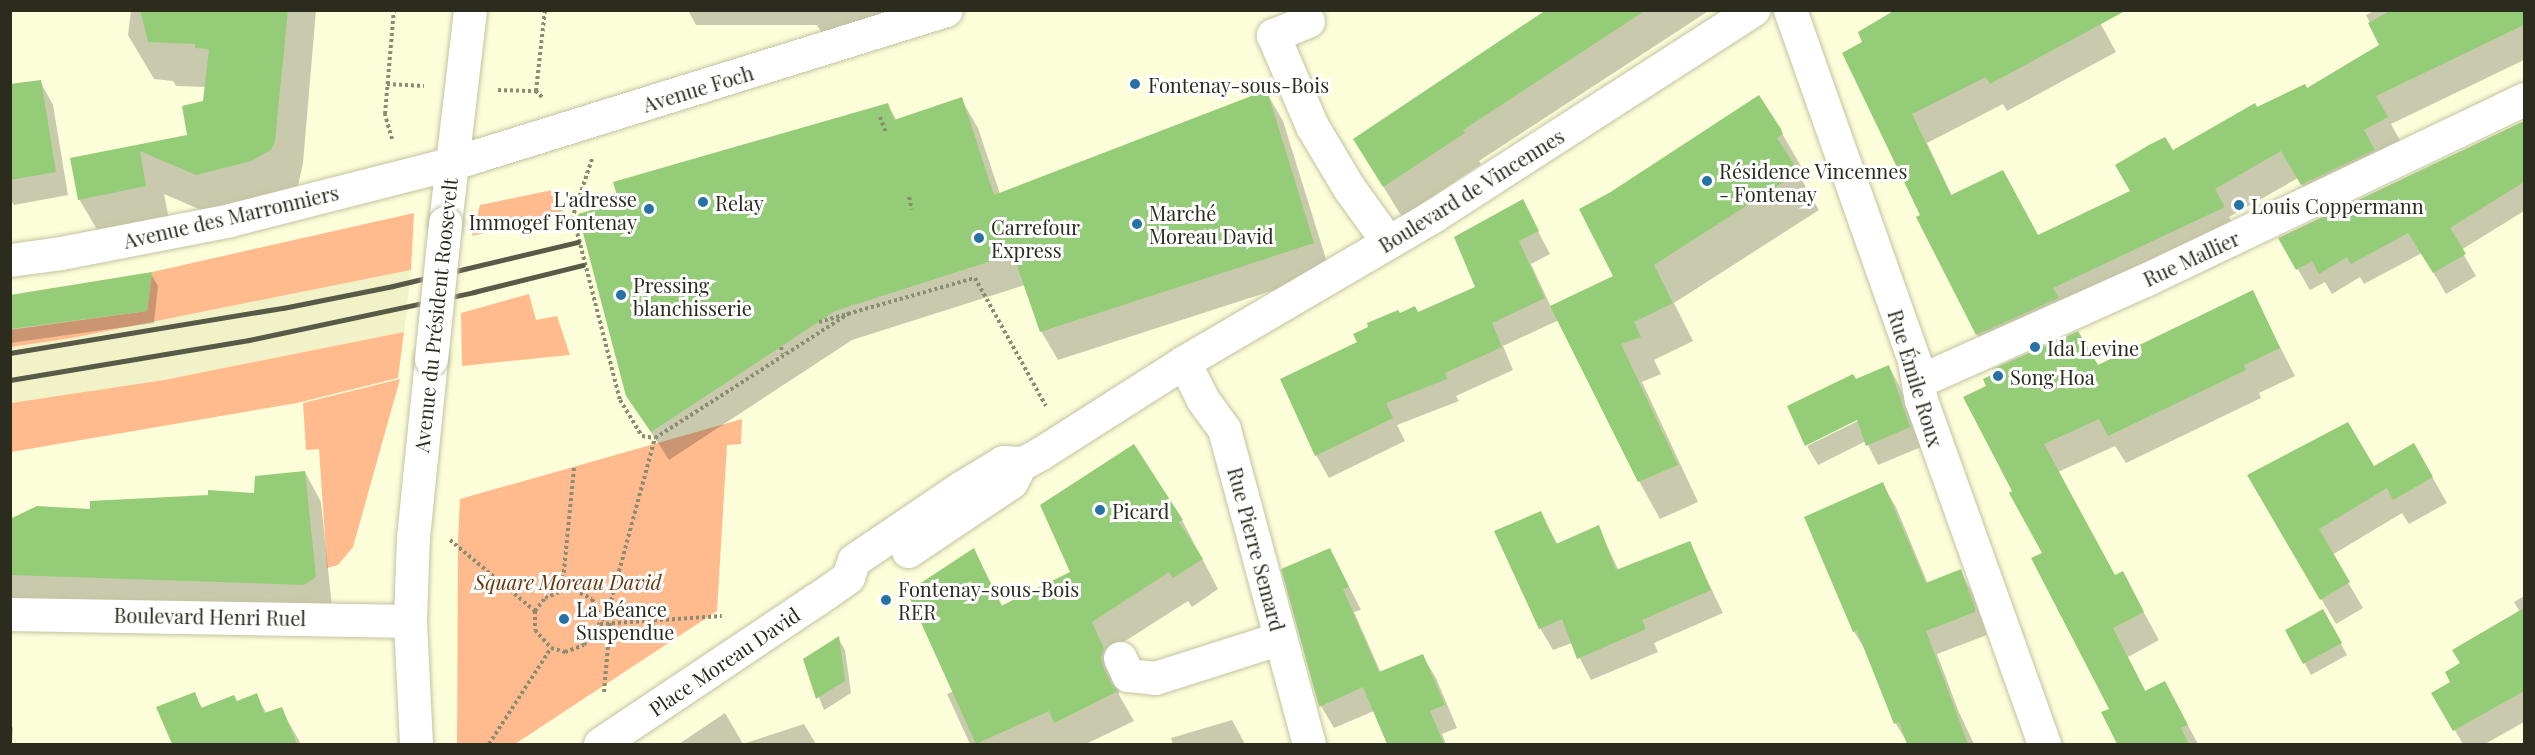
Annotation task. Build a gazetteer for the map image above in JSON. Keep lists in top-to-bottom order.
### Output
{
  "streets": {
    "street": [
      "Avenue Foch",
      "Boulevard de Vincennes",
      "Avenue des Marronniers",
      "Rue Mallier",
      "Avenue du Président Roosevelt",
      "Rue Émile Roux",
      "Rue Pierre Semard",
      "Boulevard Henri Ruel",
      "Place Moreau David"
    ]
  },
  "crossings": [
    ["Avenue Foch", "Avenue des Marronniers"],
    ["Avenue Foch", "Avenue du Président Roosevelt"],
    ["Boulevard de Vincennes", "Rue Pierre Semard"],
    ["Boulevard de Vincennes", "Place Moreau David"],
    ["Avenue des Marronniers", "Avenue du Président Roosevelt"],
    ["Rue Mallier", "Rue Émile Roux"],
    ["Avenue du Président Roosevelt", "Boulevard Henri Ruel"],
    ["Rue Pierre Semard", "Place Moreau David"]
  ],
  "parks": ["Square Moreau David"],
  "places": [
    "Fontenay-sous-Bois",
    "Résidence Vincennes - Fontenay",
    "Relay",
    "Louis Coppermann",
    "L'adresse Immogef Fontenay",
    "Marché Moreau David",
    "Carrefour Express",
    "Pressing blanchisserie",
    "Ida Levine",
    "Song Hoa",
    "Picard",
    "Fontenay-sous-Bois RER",
    "La Béance Suspendue"
  ]
}
